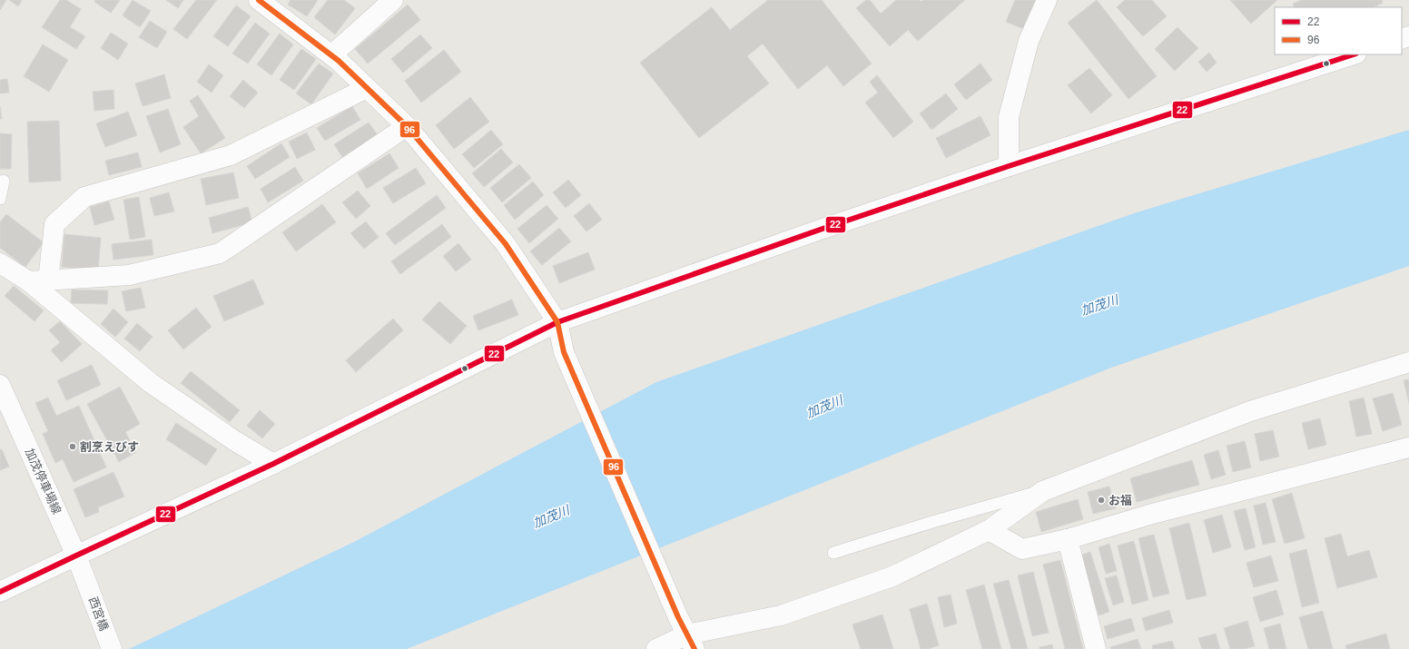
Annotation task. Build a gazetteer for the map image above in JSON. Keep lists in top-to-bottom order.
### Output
{
  "streets": {
    "street": ["加茂停車場線", "西宮橋"]
  },
  "crossings": [
    ["加茂停車場線", "西宮橋"]
  ],
  "water": ["加茂川"],
  "places": ["割烹えびす", "お福"],
  "lines": ["transit line 96", "transit line 22"],
  "legend": ["22", "96"]
}
